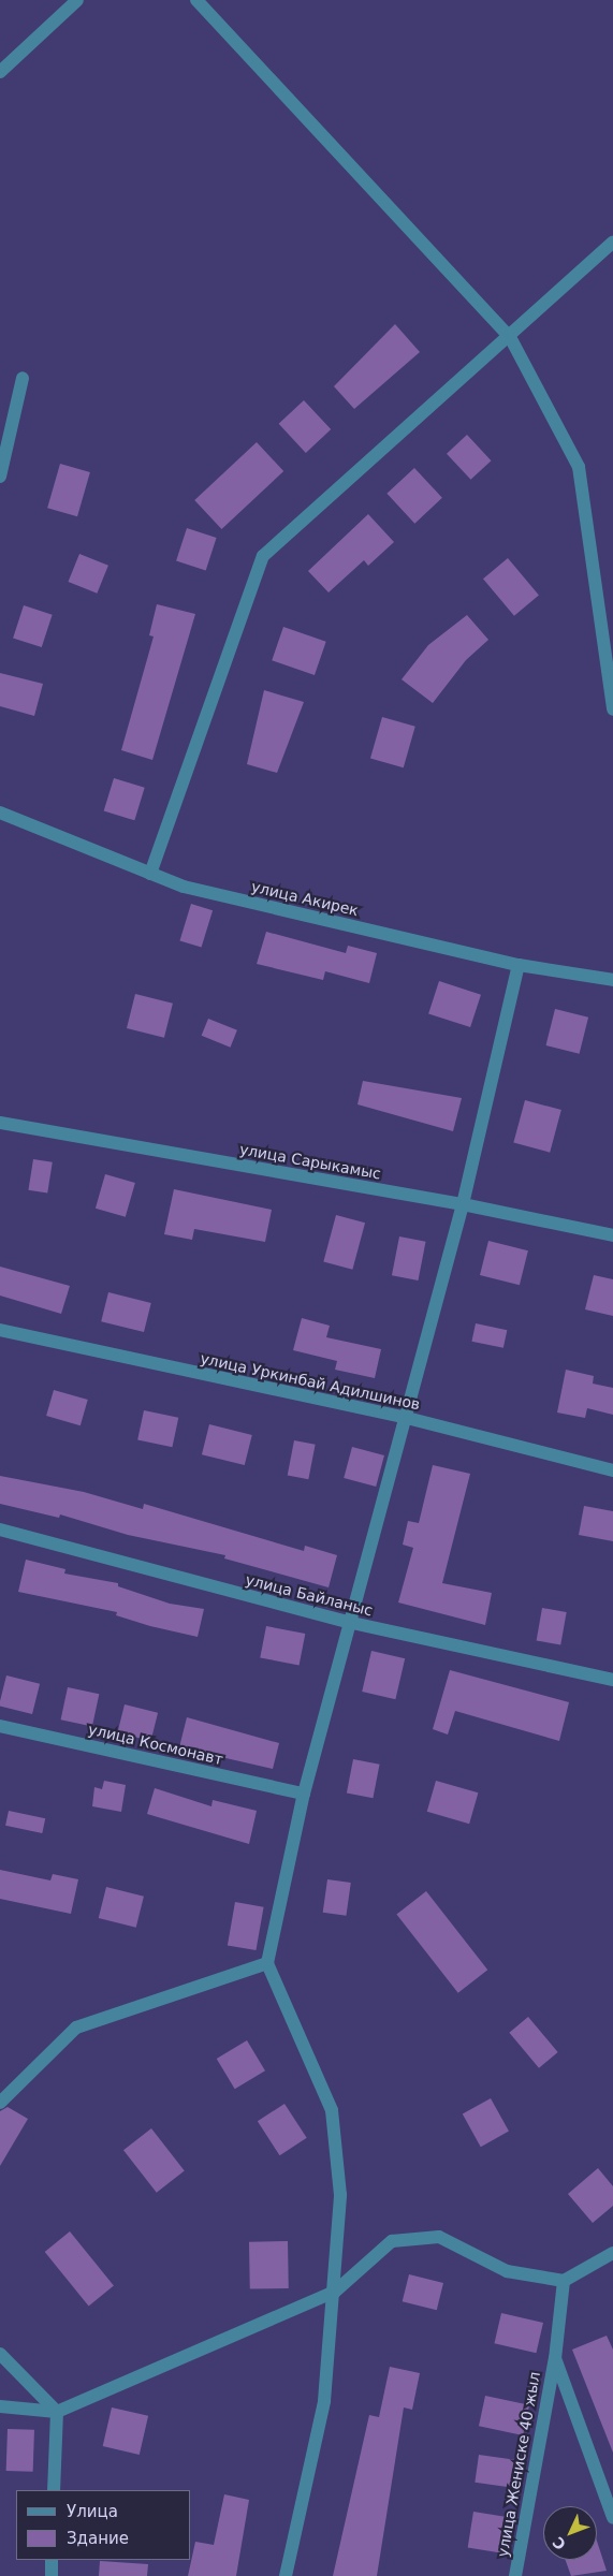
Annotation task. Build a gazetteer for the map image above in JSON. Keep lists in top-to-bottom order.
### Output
{
  "streets": {
    "street": [
      "улица Акирек",
      "улица Сарыкамыс",
      "улица Уркинбай Адилшинов",
      "улица Байланыс",
      "улица Космонавт",
      "улица Жениске 40 жыл"
    ]
  },
  "legend": ["Улица", "Здание"],
  "north": "bottom left"
}
